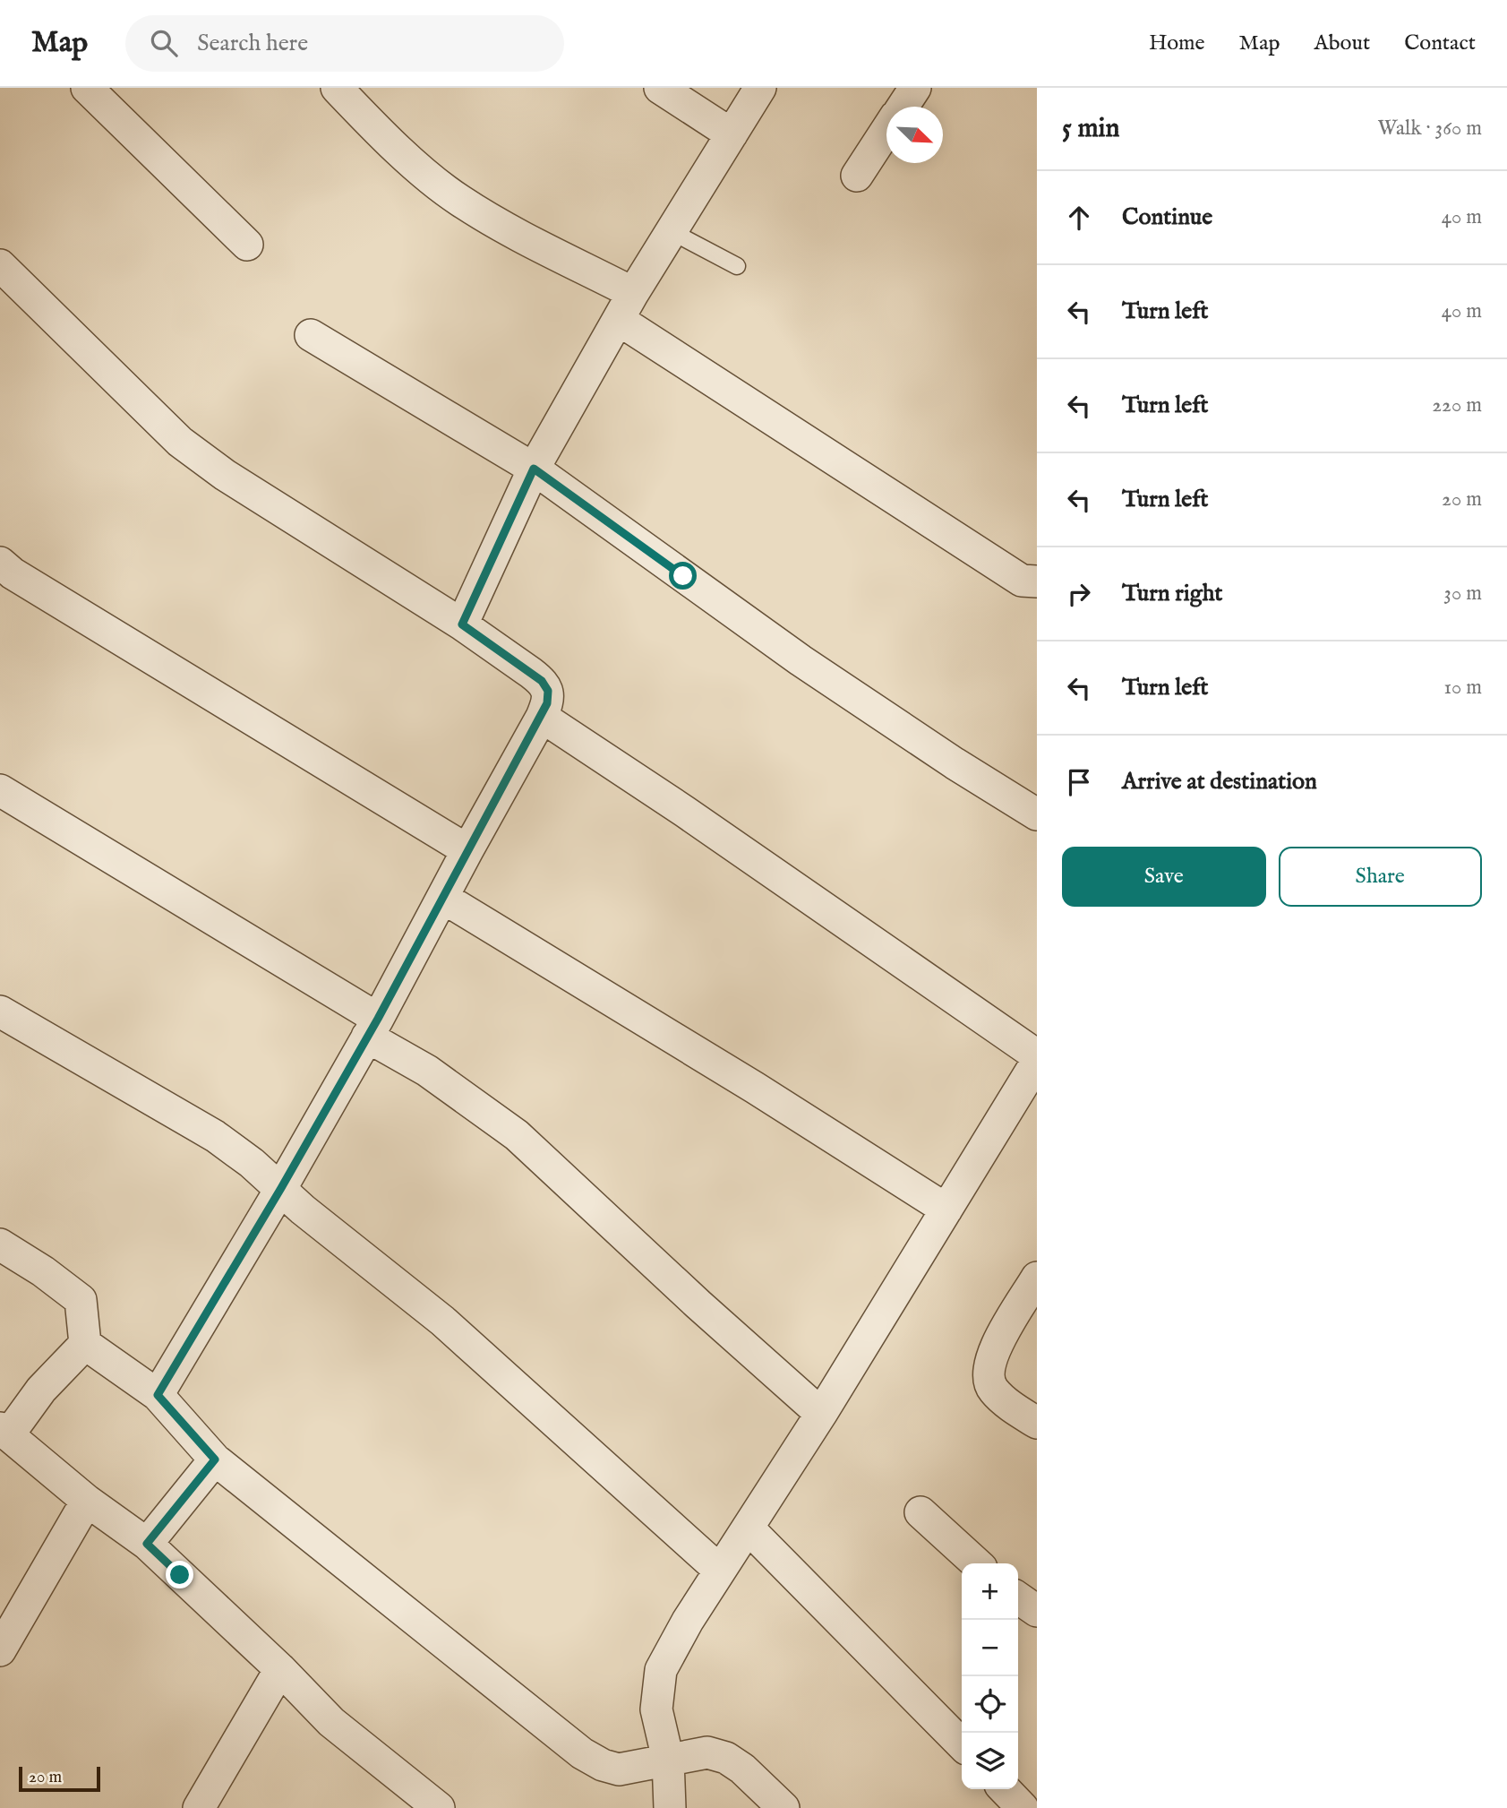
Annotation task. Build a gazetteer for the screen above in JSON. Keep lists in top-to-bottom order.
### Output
{
  "scale_bar": "20 m",
  "north": "bottom right",
  "page": {
    "header": "Map",
    "search": "Search here",
    "nav": [
      "Home",
      "Map",
      "About",
      "Contact"
    ],
    "heading": ["5 min", "Walk · 360 m"],
    "list": [
      ["Continue", "40 m"],
      ["Turn left", "40 m"],
      ["Turn left", "220 m"],
      ["Turn left", "20 m"],
      ["Turn right", "30 m"],
      ["Turn left", "10 m"],
      "Arrive at destination"
    ],
    "buttons": ["Save", "Share"],
    "map_buttons": ["+", "−"],
    "scale": "20 m"
  }
}
